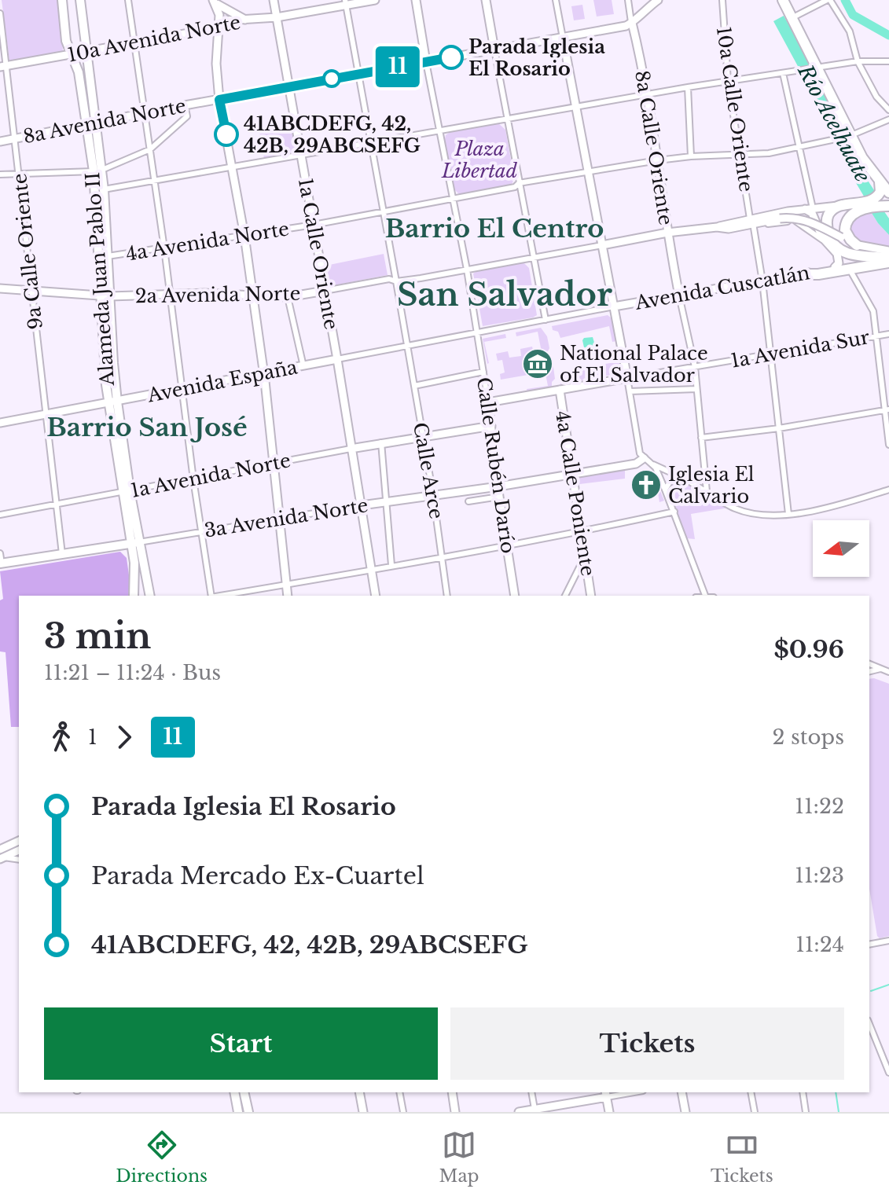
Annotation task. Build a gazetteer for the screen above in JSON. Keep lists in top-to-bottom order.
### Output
{
  "streets": {
    "main road": [
      "10a Avenida Norte",
      "8a Avenida Norte",
      "8a Calle Oriente",
      "1a Calle Oriente",
      "Alameda Juan Pablo II",
      "Avenida Cuscatlán",
      "2a Avenida Norte",
      "1a Avenida Sur",
      "Avenida España",
      "Calle Rubén Darío",
      "1a Avenida Norte",
      "4a Calle Poniente",
      "3a Avenida Norte"
    ],
    "street": [
      "10a Calle Oriente",
      "4a Avenida Norte",
      "9a Calle Oriente",
      "Calle Arce"
    ]
  },
  "crossings": [
    ["10a Avenida Norte", "9a Calle Oriente"],
    ["10a Avenida Norte", "1a Calle Oriente"],
    ["10a Avenida Norte", "Alameda Juan Pablo II"],
    ["10a Avenida Norte", "Calle Arce"],
    ["10a Calle Oriente", "4a Avenida Norte"],
    ["10a Calle Oriente", "Avenida Cuscatlán"],
    ["10a Calle Oriente", "1a Avenida Sur"],
    ["8a Avenida Norte", "8a Calle Oriente"],
    ["8a Avenida Norte", "9a Calle Oriente"],
    ["8a Avenida Norte", "1a Calle Oriente"],
    ["8a Avenida Norte", "Alameda Juan Pablo II"],
    ["8a Avenida Norte", "Calle Rubén Darío"],
    ["8a Avenida Norte", "Calle Arce"],
    ["8a Calle Oriente", "4a Avenida Norte"],
    ["8a Calle Oriente", "Avenida Cuscatlán"],
    ["4a Avenida Norte", "1a Calle Oriente"],
    ["4a Avenida Norte", "Alameda Juan Pablo II"],
    ["4a Avenida Norte", "Calle Rubén Darío"],
    ["4a Avenida Norte", "Calle Arce"],
    ["9a Calle Oriente", "2a Avenida Norte"],
    ["9a Calle Oriente", "Avenida España"],
    ["9a Calle Oriente", "1a Avenida Norte"],
    ["1a Calle Oriente", "2a Avenida Norte"],
    ["1a Calle Oriente", "Avenida España"],
    ["1a Calle Oriente", "1a Avenida Norte"],
    ["1a Calle Oriente", "3a Avenida Norte"],
    ["Alameda Juan Pablo II", "2a Avenida Norte"],
    ["Avenida Cuscatlán", "Avenida España"],
    ["Avenida Cuscatlán", "Calle Rubén Darío"],
    ["Avenida Cuscatlán", "Calle Arce"],
    ["2a Avenida Norte", "Calle Rubén Darío"],
    ["2a Avenida Norte", "Calle Arce"],
    ["1a Avenida Sur", "Calle Rubén Darío"],
    ["1a Avenida Sur", "4a Calle Poniente"],
    ["Avenida España", "Calle Arce"],
    ["Calle Rubén Darío", "3a Avenida Norte"],
    ["Calle Arce", "1a Avenida Norte"],
    ["Calle Arce", "3a Avenida Norte"],
    ["4a Calle Poniente", "3a Avenida Norte"]
  ],
  "districts": ["Barrio El Centro", "San Salvador", "Barrio San José"],
  "water": ["Río Acelhuate"],
  "parks": ["Plaza Libertad"],
  "places": {
    "other": ["Parada Iglesia El Rosario", "41ABCDEFG, 42, 42B, 29ABCSEFG"],
    "museum": ["National Palace of El Salvador"],
    "church": ["Iglesia El Calvario"]
  },
  "lines": ["bus line 11"],
  "north": "left",
  "page": {
    "on_map": "11",
    "heading": ["3 min", "11:21 – 11:24 · Bus", "$0.96"],
    "legs": ["1", "11", "2 stops"],
    "list": [
      {
        "name": "Parada Iglesia El Rosario",
        "value": "11:22"
      },
      {
        "name": "Parada Mercado Ex-Cuartel",
        "value": "11:23"
      },
      {
        "name": "41ABCDEFG, 42, 42B, 29ABCSEFG",
        "value": "11:24"
      }
    ],
    "buttons": ["Start", "Tickets"],
    "tabs": ["Directions", "Map", "Tickets"]
  }
}
